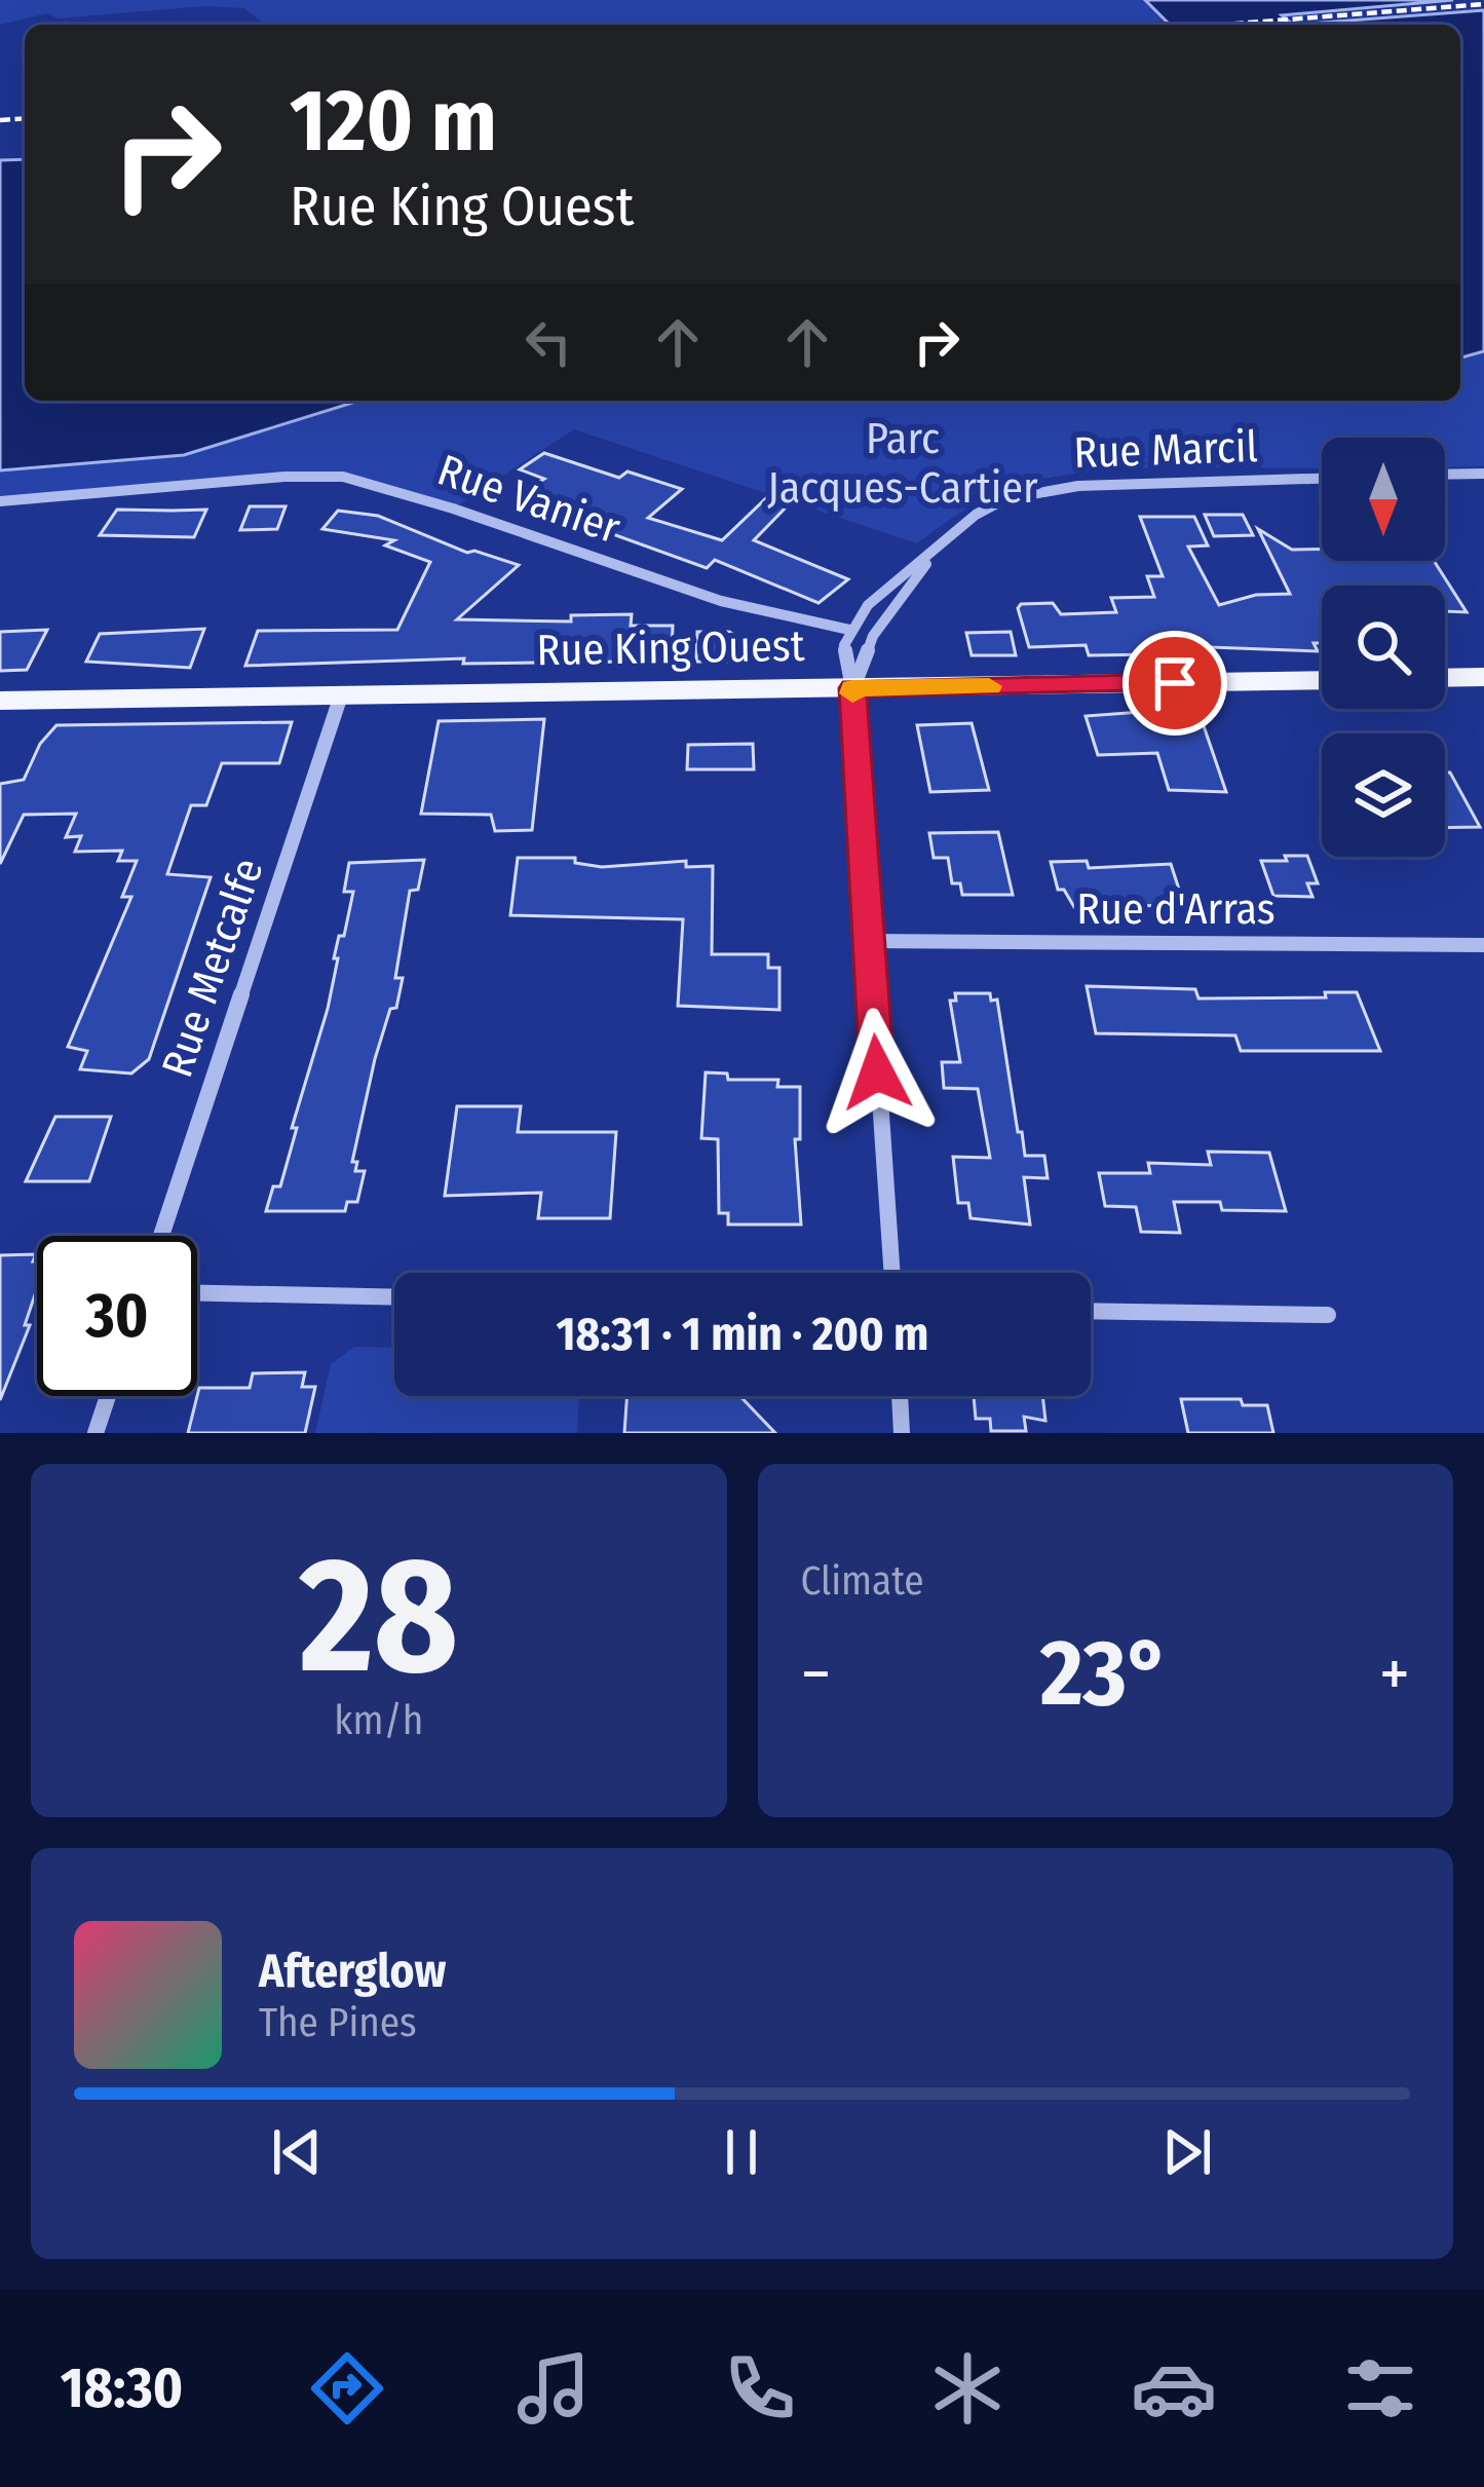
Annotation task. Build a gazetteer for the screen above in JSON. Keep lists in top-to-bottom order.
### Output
{
  "streets": {
    "main road": ["Rue King Ouest"],
    "street": [
      "Rue Marcil",
      "Rue Vanier",
      "Rue d'Arras",
      "Rue Metcalfe"
    ]
  },
  "crossings": [
    ["Rue Marcil", "Rue Vanier"],
    ["Rue Marcil", "Rue King Ouest"],
    ["Rue King Ouest", "Rue Metcalfe"]
  ],
  "parks": ["Parc Jacques-Cartier"],
  "north": "bottom",
  "page": {
    "turn": ["120 m", "Rue King Ouest"],
    "limit": "30",
    "trip": "18:31 · 1 min · 200 m",
    "tile": [
      ["28", "km/h"],
      "Climate"
    ],
    "heat": ["−", "23°", "+"],
    "song": ["Afterglow", "The Pines"],
    "tabs": "18:30"
  }
}
